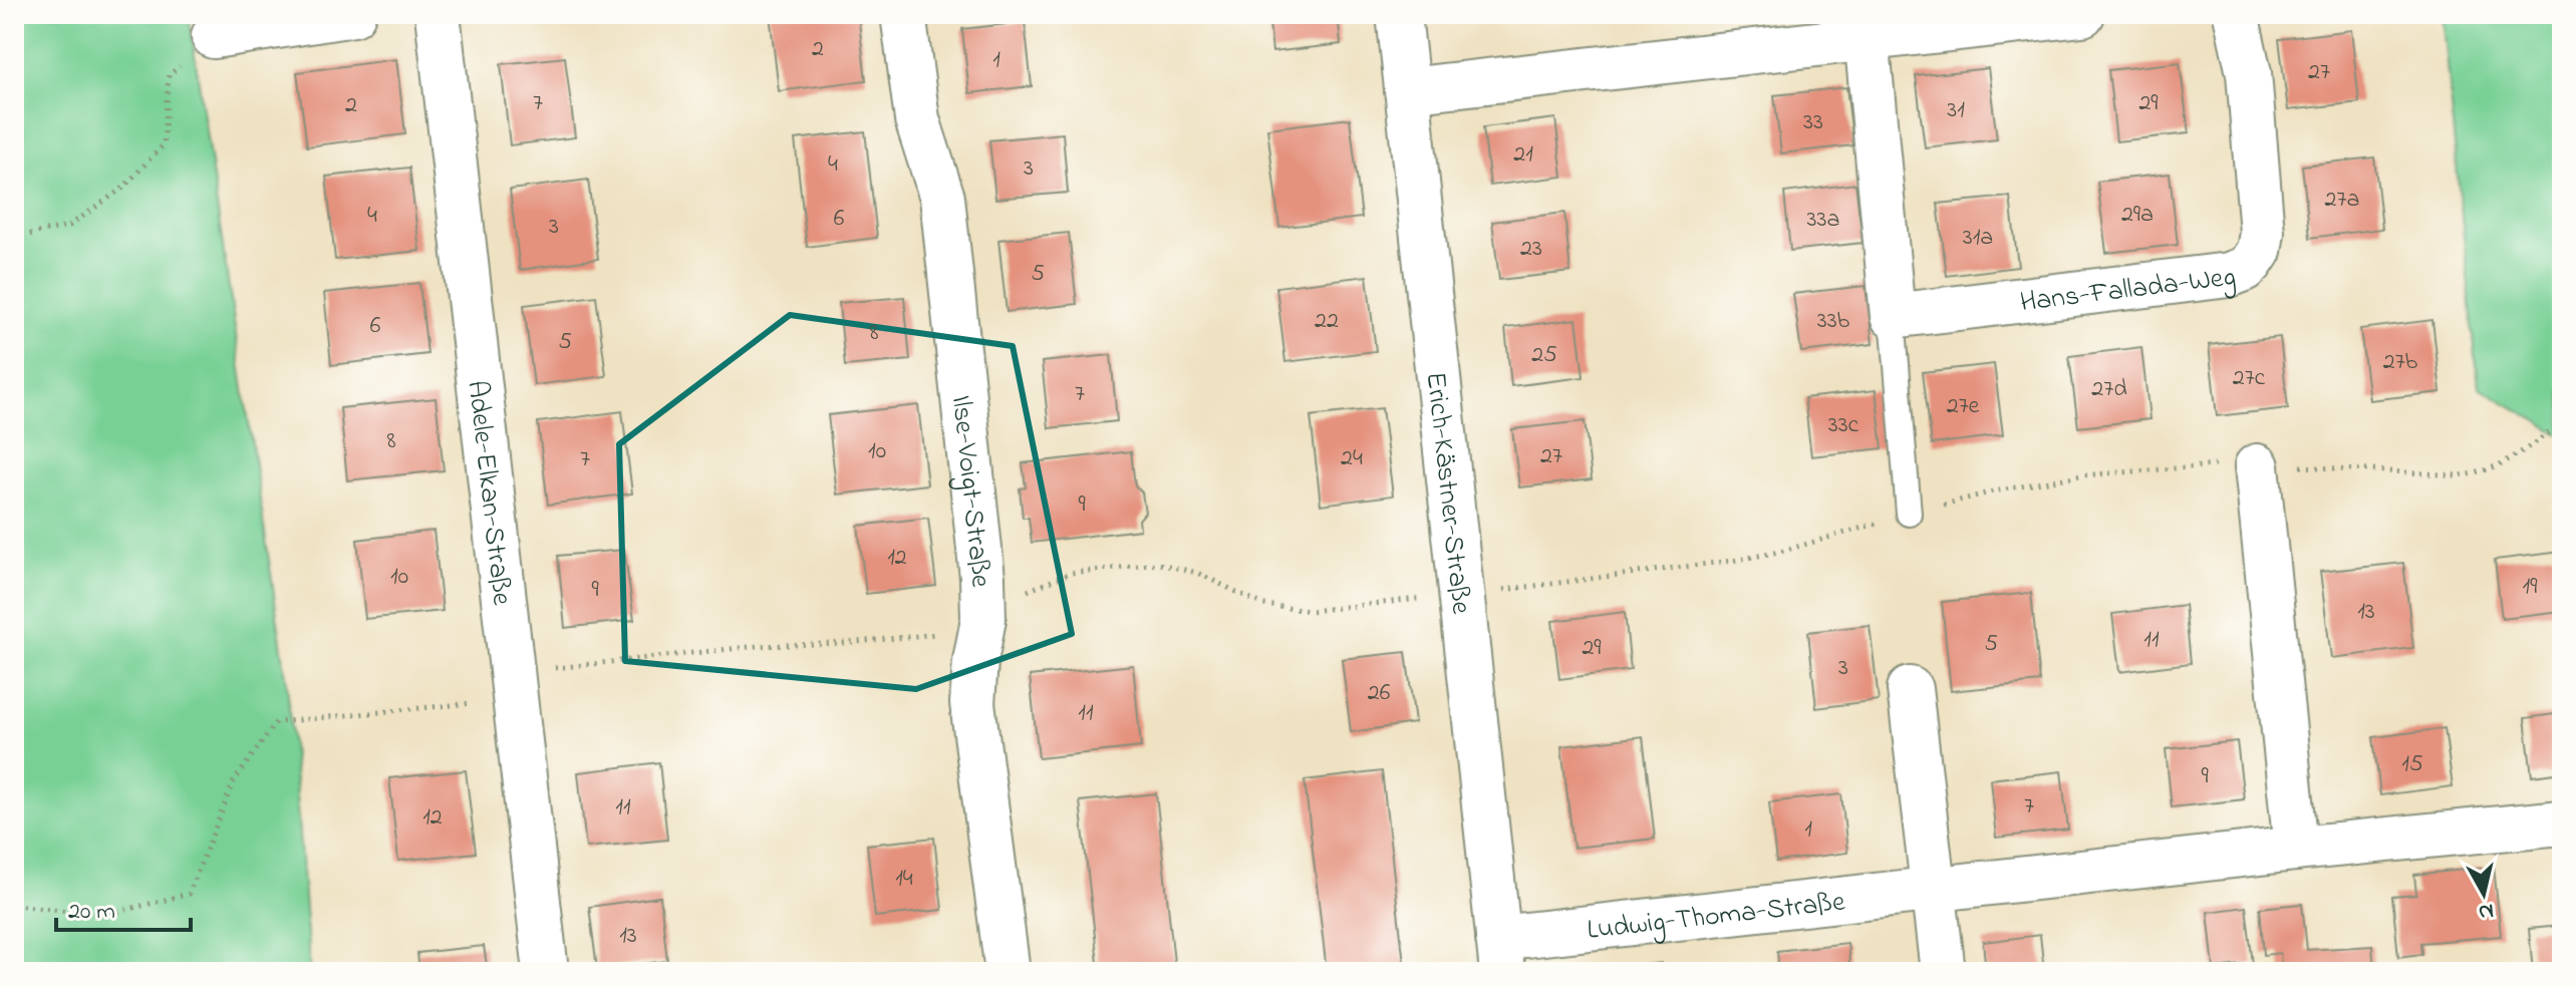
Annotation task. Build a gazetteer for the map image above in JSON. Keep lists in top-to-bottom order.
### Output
{
  "streets": {
    "street": [
      "Hans-Fallada-Weg",
      "Ilse-Voigt-Straße",
      "Adele-Elkan-Straße",
      "Erich-Kästner-Straße",
      "Ludwig-Thoma-Straße"
    ]
  },
  "crossings": [
    ["Erich-Kästner-Straße", "Ludwig-Thoma-Straße"]
  ],
  "house_numbers": [
    "2",
    "1",
    "27",
    "7",
    "29",
    "2",
    "31",
    "33",
    "21",
    "4",
    "3",
    "27a",
    "29a",
    "4",
    "6",
    "33a",
    "3",
    "31a",
    "23",
    "5",
    "22",
    "33b",
    "6",
    "8",
    "5",
    "25",
    "27b",
    "27c",
    "27d",
    "7",
    "27e",
    "33c",
    "8",
    "10",
    "27",
    "24",
    "7",
    "9",
    "12",
    "10",
    "19",
    "9",
    "13",
    "11",
    "5",
    "29",
    "3",
    "26",
    "11",
    "15",
    "9",
    "7",
    "11",
    "12",
    "1",
    "14",
    "13"
  ],
  "scale_bar": "20 m",
  "north": "bottom"
}
